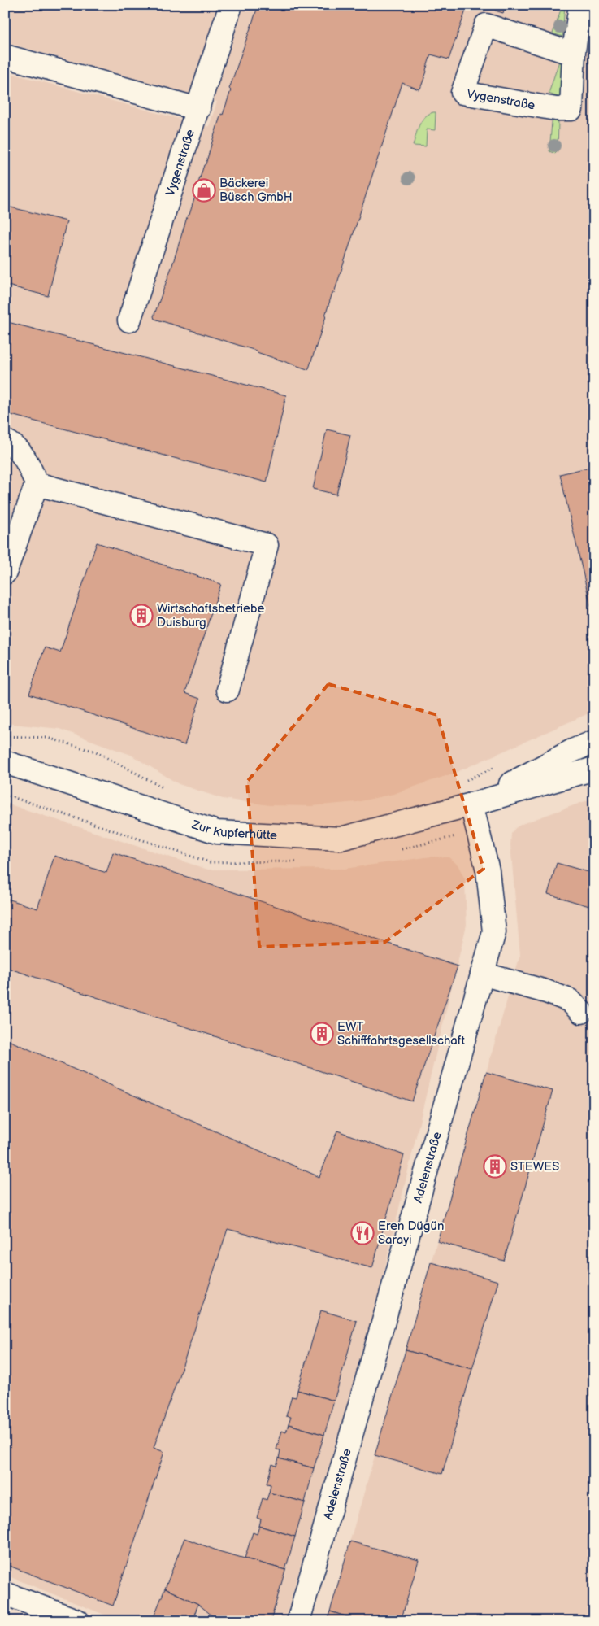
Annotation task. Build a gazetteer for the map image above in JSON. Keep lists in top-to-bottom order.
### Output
{
  "streets": {
    "street": ["Vygenstraße", "Zur Kupferhütte", "Adelenstraße"]
  },
  "crossings": [
    ["Zur Kupferhütte", "Adelenstraße"]
  ],
  "places": {
    "shop": ["Bäckerei Büsch GmbH"],
    "building": ["Wirtschaftsbetriebe Duisburg", "EWT Schifffahrtsgesellschaft", "STEWES"],
    "restaurant": ["Eren Dügün Sarayi"]
  }
}
